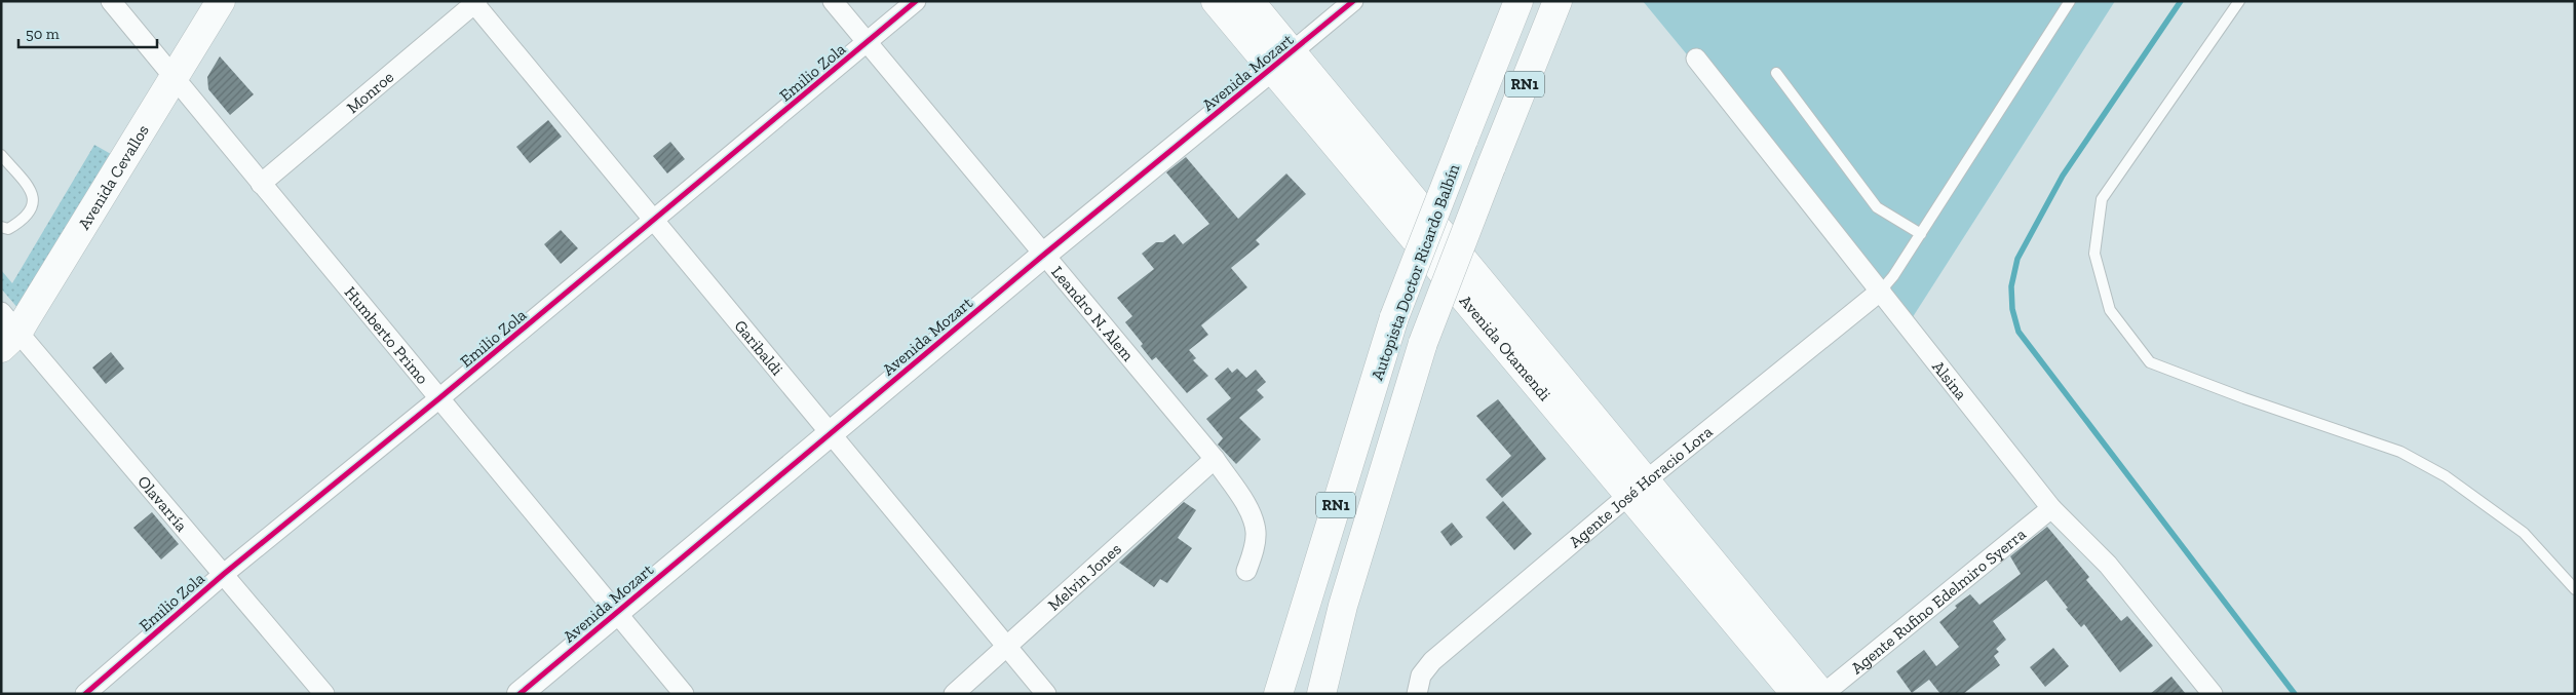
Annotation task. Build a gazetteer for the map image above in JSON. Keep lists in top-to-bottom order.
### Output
{
  "streets": {
    "main road": [
      "RN1",
      "Avenida Cevallos",
      "Autopista Doctor Ricardo Balbín",
      "Avenida Otamendi"
    ],
    "street": [
      "Emilio Zola",
      "Avenida Mozart",
      "Monroe",
      "Leandro N. Alem",
      "Humberto Primo",
      "Garibaldi",
      "Alsina",
      "Agente José Horacio Lora",
      "Olavarría",
      "Melvin Jones",
      "Agente Rufino Edelmiro Syerra"
    ]
  },
  "crossings": [
    ["Emilio Zola", "Leandro N. Alem"],
    ["Emilio Zola", "Humberto Primo"],
    ["Emilio Zola", "Garibaldi"],
    ["Emilio Zola", "Olavarría"],
    ["Avenida Mozart", "Leandro N. Alem"],
    ["Avenida Mozart", "Humberto Primo"],
    ["Avenida Mozart", "Garibaldi"],
    ["Avenida Mozart", "Avenida Otamendi"],
    ["Monroe", "Humberto Primo"],
    ["Monroe", "Garibaldi"],
    ["Avenida Cevallos", "Humberto Primo"],
    ["Avenida Cevallos", "Olavarría"],
    ["Leandro N. Alem", "Melvin Jones"],
    ["Garibaldi", "Melvin Jones"],
    ["Avenida Otamendi", "Agente José Horacio Lora"],
    ["Avenida Otamendi", "Agente Rufino Edelmiro Syerra"],
    ["Alsina", "Agente José Horacio Lora"],
    ["Alsina", "Agente Rufino Edelmiro Syerra"]
  ],
  "scale_bar": "50 m"
}
